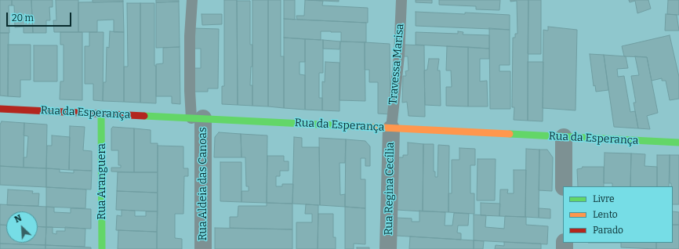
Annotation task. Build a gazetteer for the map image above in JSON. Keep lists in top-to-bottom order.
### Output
{
  "streets": {
    "street": [
      "Rua da Esperança",
      "Rua Aranguera",
      "Rua Aldeia das Canoas",
      "Rua Regina Cecília"
    ],
    "lane": ["Travessa Marisa"]
  },
  "crossings": [
    ["Travessa Marisa", "Rua da Esperança"],
    ["Travessa Marisa", "Rua Regina Cecília"],
    ["Rua da Esperança", "Rua Aranguera"],
    ["Rua da Esperança", "Rua Aldeia das Canoas"],
    ["Rua da Esperança", "Rua Regina Cecília"]
  ],
  "legend": ["Livre", "Lento", "Parado"],
  "scale_bar": "20 m",
  "north": "top left"
}
